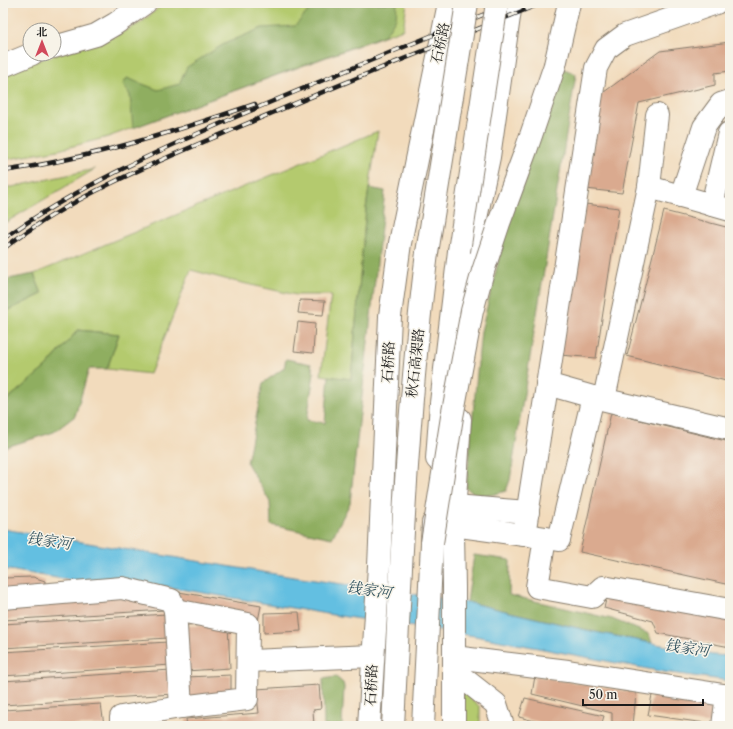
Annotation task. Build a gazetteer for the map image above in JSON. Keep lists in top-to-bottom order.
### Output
{
  "streets": {
    "main road": ["石桥路", "秋石高架路"]
  },
  "water": ["钱家河"],
  "scale_bar": "50 m",
  "north": "top"
}
